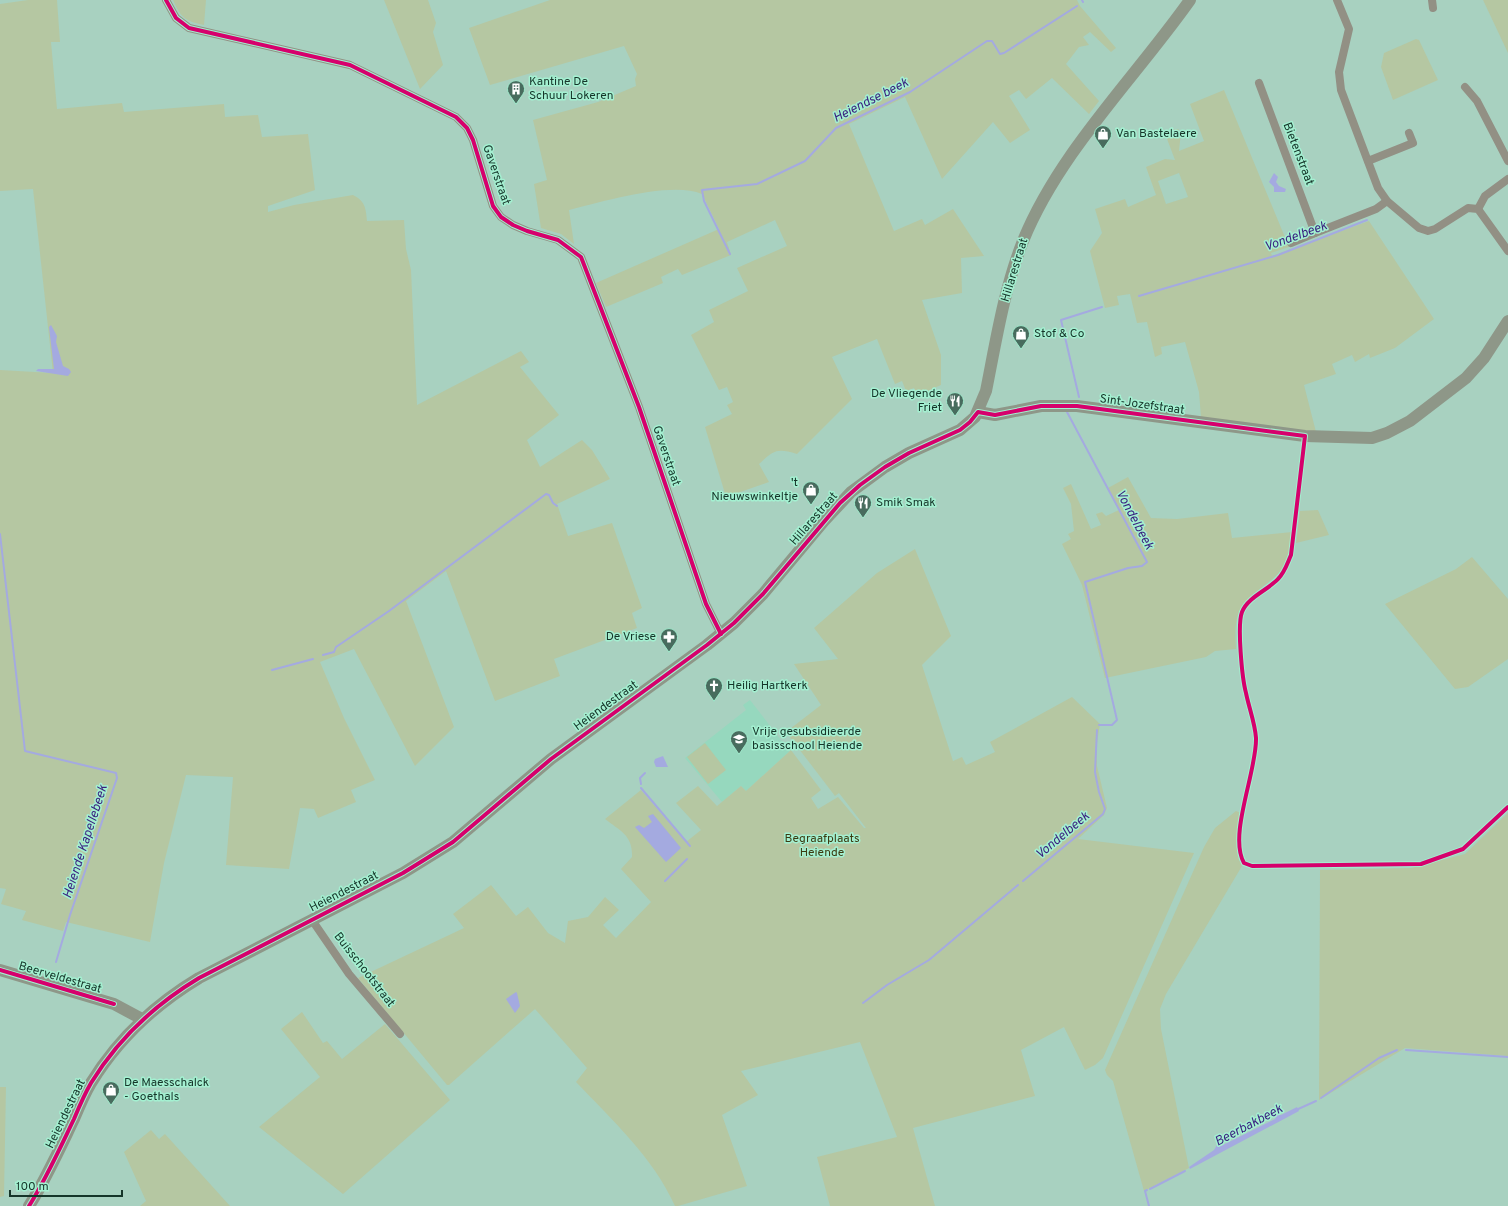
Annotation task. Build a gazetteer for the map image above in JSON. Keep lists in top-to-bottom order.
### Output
{
  "streets": {
    "main road": [
      "Hillarestraat",
      "Sint-Jozefstraat",
      "Heiendestraat",
      "Beerveldestraat"
    ],
    "street": ["Bietenstraat", "Gaverstraat", "Buisschootstraat"]
  },
  "crossings": [
    ["Gaverstraat", "Hillarestraat"],
    ["Gaverstraat", "Heiendestraat"],
    ["Hillarestraat", "Sint-Jozefstraat"],
    ["Hillarestraat", "Heiendestraat"],
    ["Heiendestraat", "Buisschootstraat"],
    ["Heiendestraat", "Beerveldestraat"]
  ],
  "water": [
    "Heiendse beek",
    "Vondelbeek",
    "Heiende Kapellebeek",
    "Beerbakbeek"
  ],
  "parks": ["Begraafplaats Heiende"],
  "places": {
    "building": ["Kantine De Schuur Lokeren"],
    "shop": [
      "Van Bastelaere",
      "Stof & Co",
      "'t Nieuwswinkeltje",
      "De Maesschalck - Goethals"
    ],
    "restaurant": ["De Vliegende Friet", "Smik Smak"],
    "pharmacy": ["De Vriese"],
    "church": ["Heilig Hartkerk"],
    "school or university": ["Vrije gesubsidieerde basisschool Heiende"]
  },
  "scale_bar": "100 m"
}
